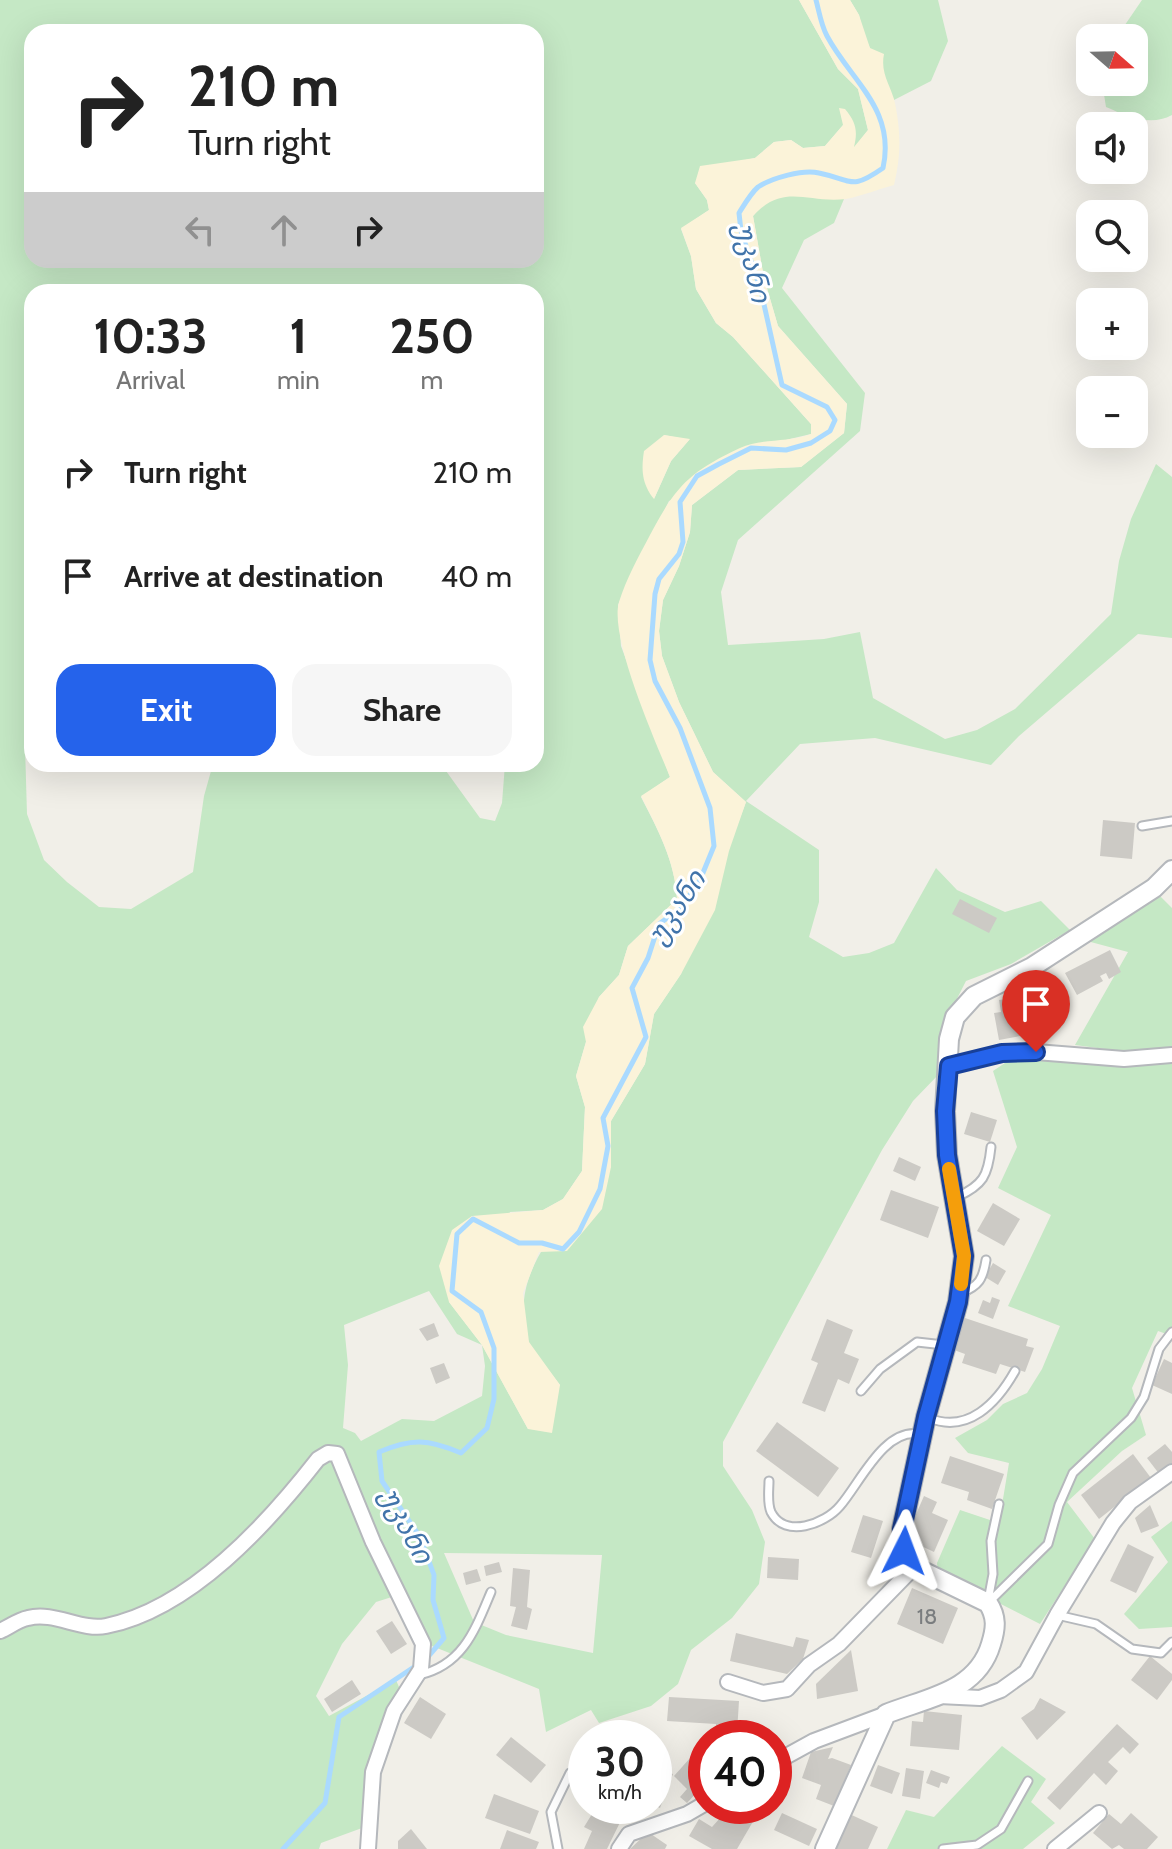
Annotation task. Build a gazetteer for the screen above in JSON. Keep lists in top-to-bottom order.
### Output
{
  "water": ["უკანი"],
  "house_numbers": ["18"],
  "north": "right",
  "page": {
    "map_buttons": ["+", "−"],
    "turn": ["210 m", "Turn right"],
    "eta": [
      "10:33",
      "Arrival",
      "1",
      "min",
      "250",
      "m"
    ],
    "list": [
      {
        "name": "Turn right",
        "value": "210 m"
      },
      {
        "name": "Arrive at destination",
        "value": "40 m"
      }
    ],
    "buttons": ["Exit", "Share"],
    "speed": "30 km/h",
    "limit": "40"
  }
}
